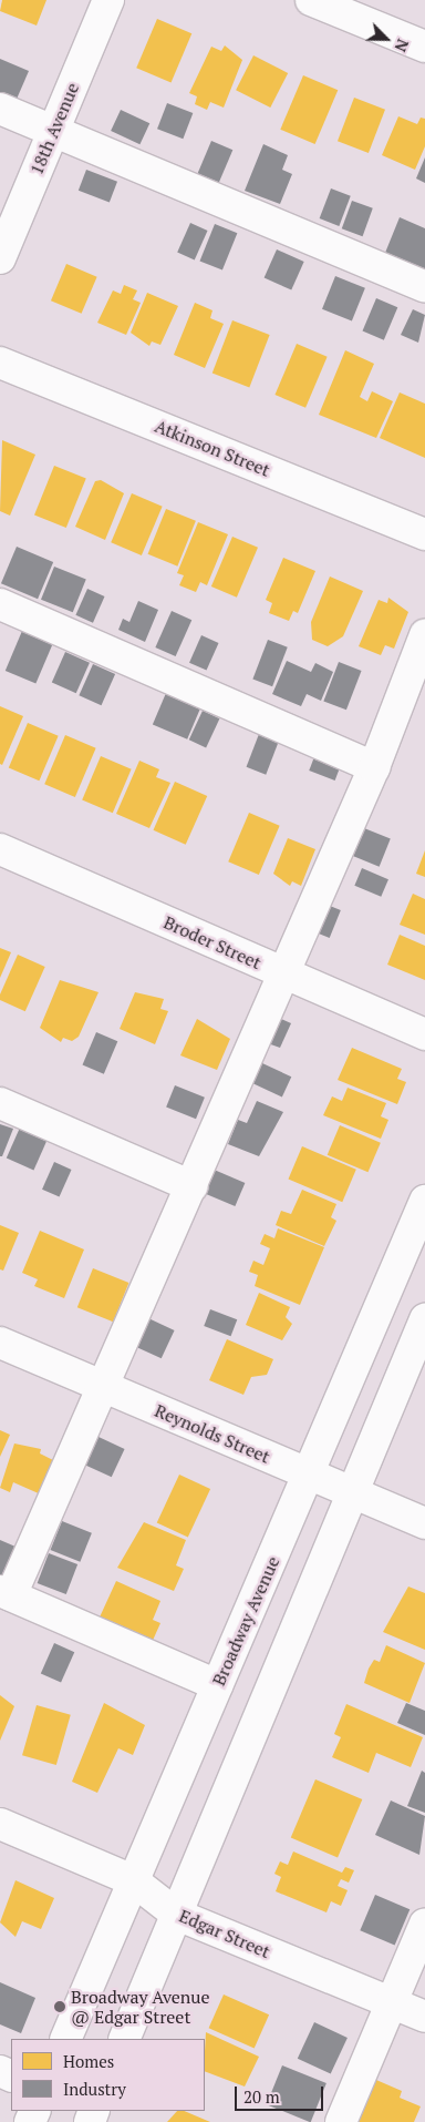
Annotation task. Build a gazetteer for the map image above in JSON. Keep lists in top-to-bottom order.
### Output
{
  "streets": {
    "street": [
      "18th Avenue",
      "Atkinson Street",
      "Broder Street",
      "Reynolds Street",
      "Broadway Avenue",
      "Edgar Street"
    ]
  },
  "crossings": [
    ["Reynolds Street", "Broadway Avenue"],
    ["Broadway Avenue", "Edgar Street"]
  ],
  "places": ["Broadway Avenue @ Edgar Street"],
  "legend": ["Homes", "Industry"],
  "scale_bar": "20 m",
  "north": "bottom right"
}
